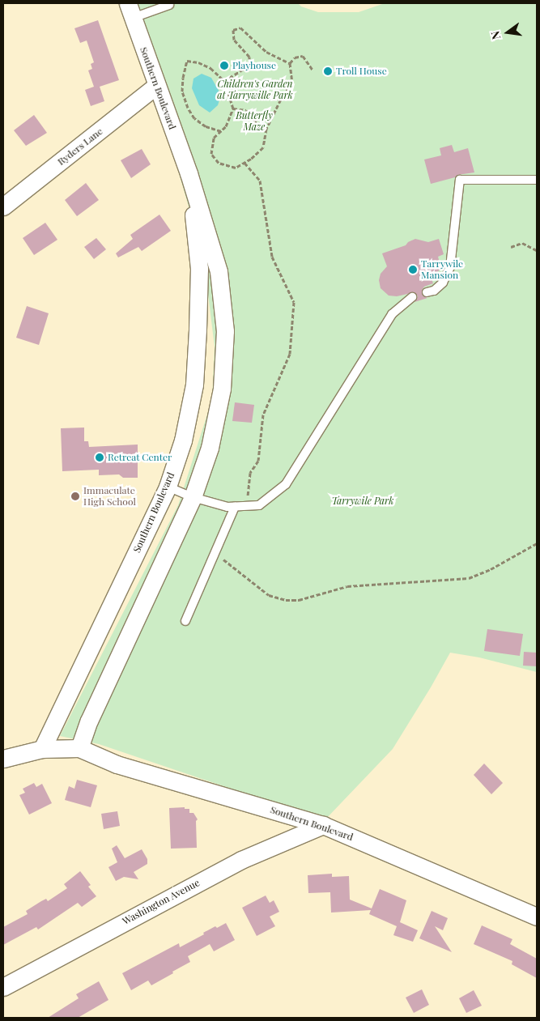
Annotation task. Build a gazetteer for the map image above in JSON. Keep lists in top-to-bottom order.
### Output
{
  "streets": {
    "street": ["Southern Boulevard", "Ryders Lane", "Washington Avenue"]
  },
  "crossings": [
    ["Southern Boulevard", "Ryders Lane"],
    ["Southern Boulevard", "Washington Avenue"]
  ],
  "parks": ["Children's Garden at Tarrywille Park", "Butterfly Maze", "Tarrywile Park"],
  "places": [
    "Playhouse",
    "Troll House",
    "Tarrywile Mansion",
    "Retreat Center",
    "Immaculate High School"
  ],
  "north": "left"
}
